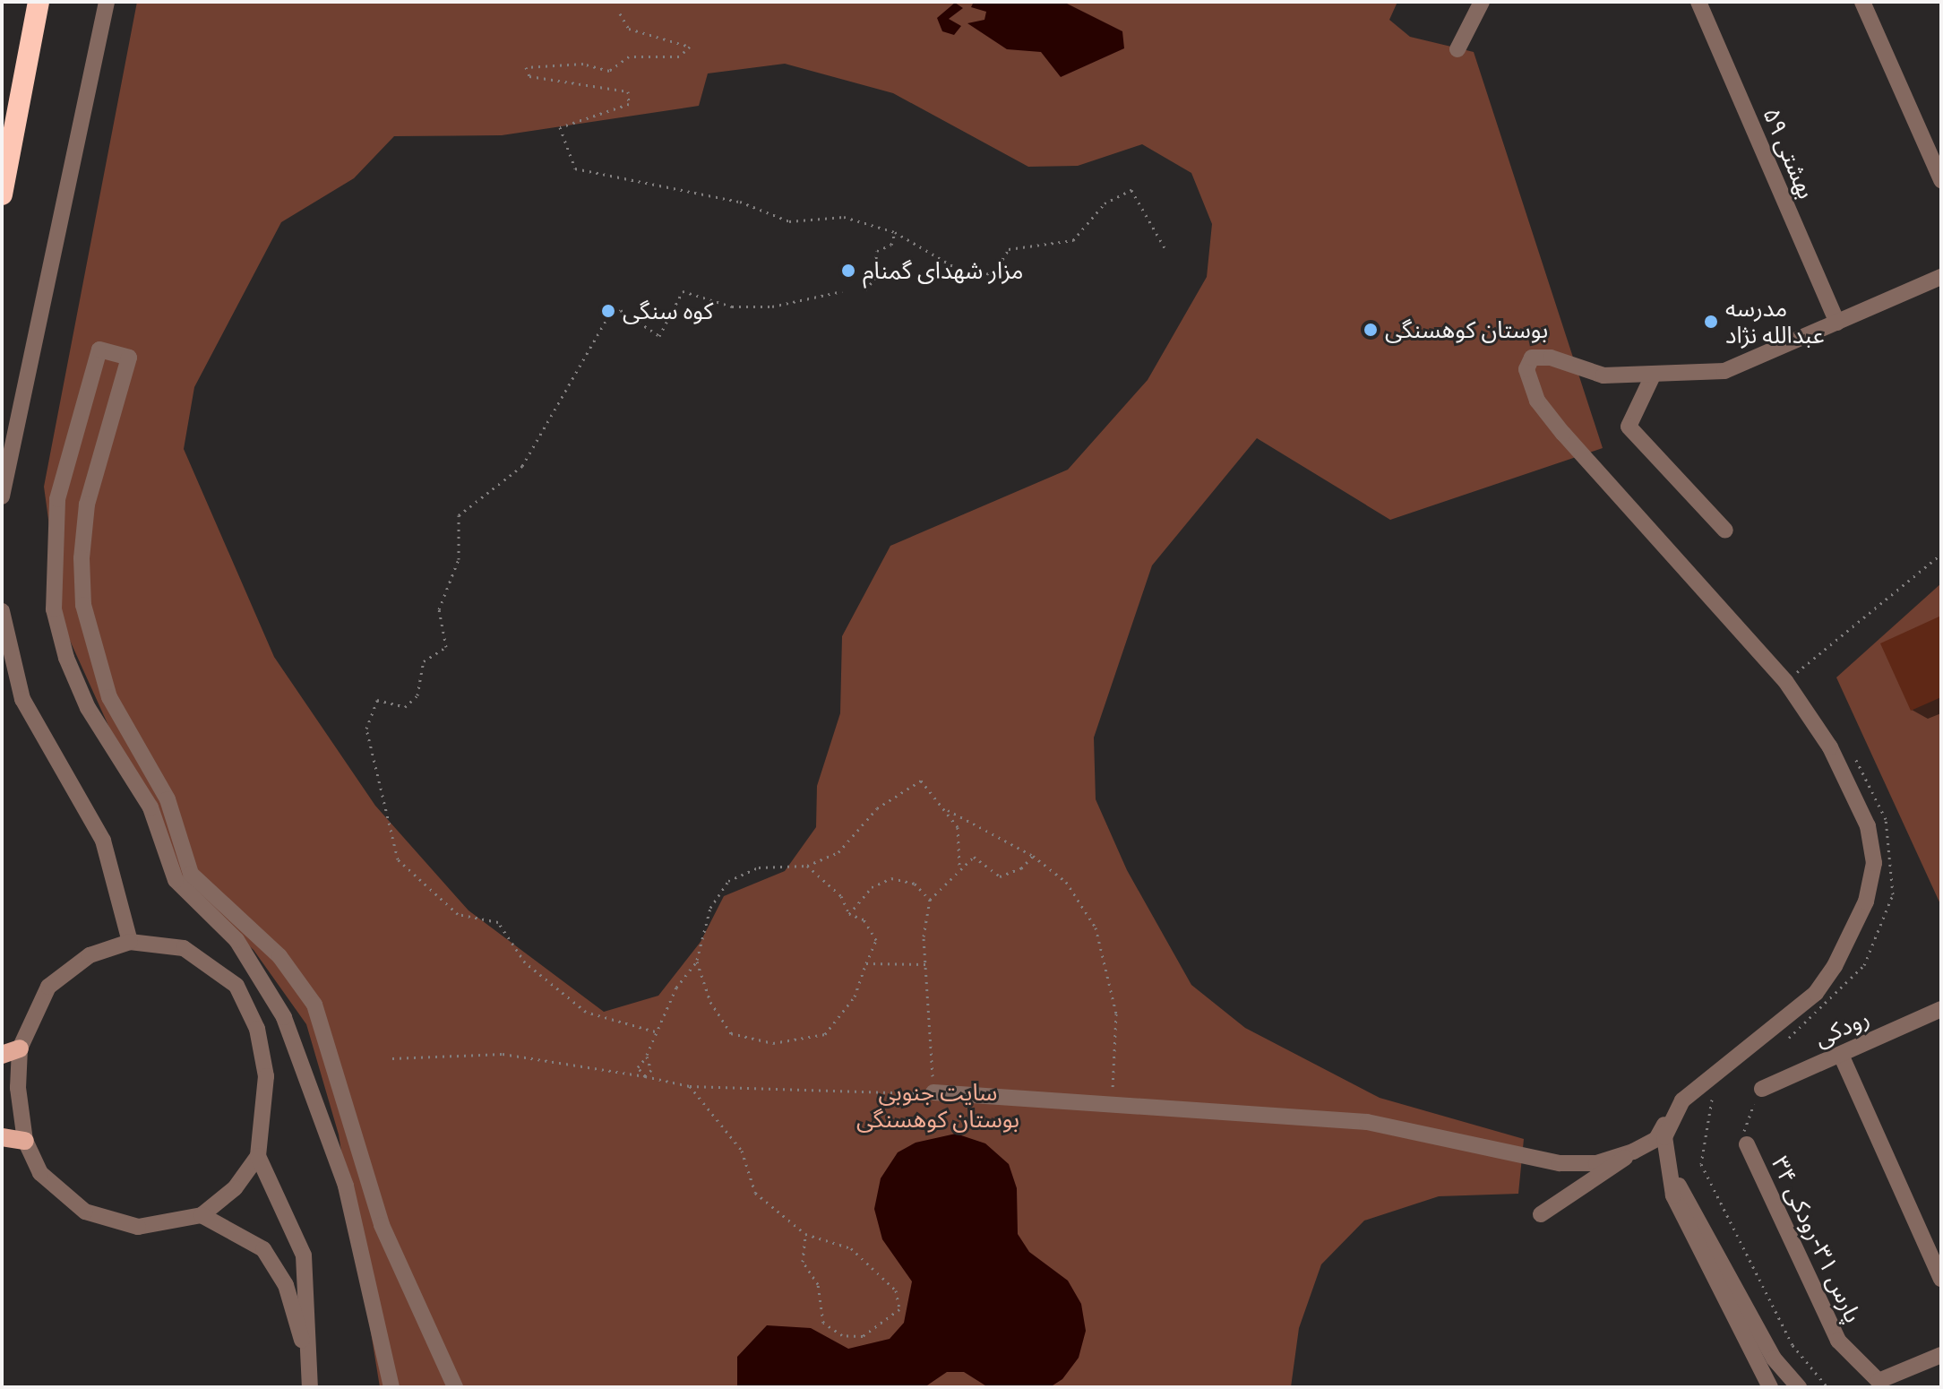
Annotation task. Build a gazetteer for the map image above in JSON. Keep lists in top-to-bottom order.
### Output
{
  "streets": {
    "street": ["بهشتی ۵۹", "رودکی", "پارس ۳۱-رودکی ۳۴"]
  },
  "parks": ["سایت جنوبی بوستان کوهسنگی"],
  "places": [
    "مزار شهدای گمنام",
    "کوه سنگی",
    "مدرسه عبدالله نژاد",
    "بوستان کوهسنگی"
  ]
}
